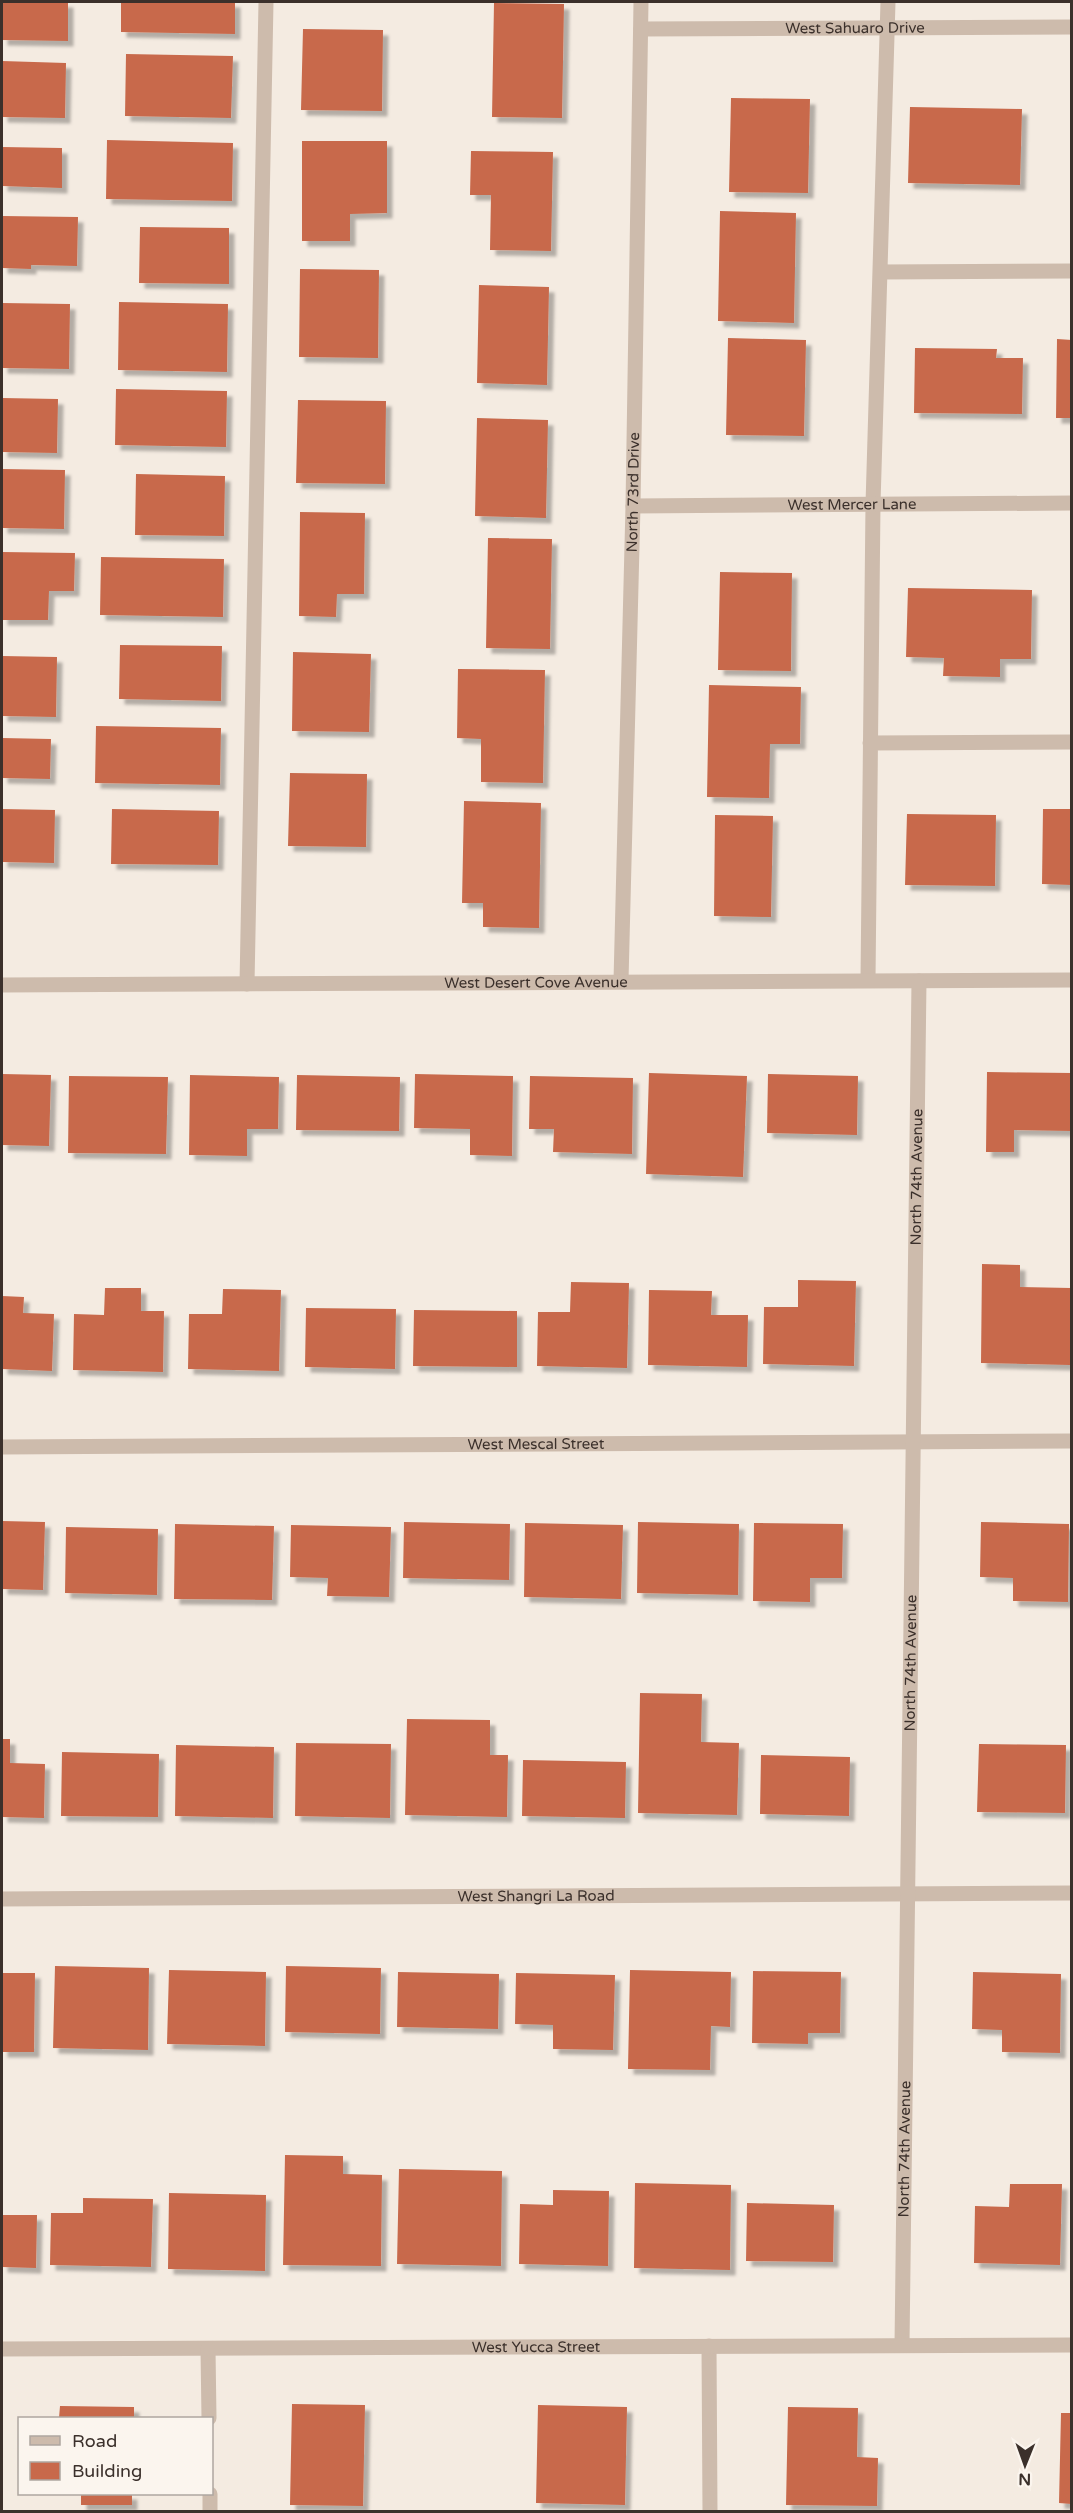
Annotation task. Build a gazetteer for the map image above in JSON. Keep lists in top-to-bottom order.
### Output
{
  "streets": {
    "street": [
      "West Sahuaro Drive",
      "North 73rd Drive",
      "West Mercer Lane",
      "West Desert Cove Avenue",
      "North 74th Avenue",
      "West Mescal Street",
      "West Shangri La Road",
      "West Yucca Street"
    ]
  },
  "crossings": [
    ["West Sahuaro Drive", "North 73rd Drive"],
    ["North 73rd Drive", "West Mercer Lane"],
    ["North 73rd Drive", "West Desert Cove Avenue"],
    ["West Desert Cove Avenue", "North 74th Avenue"],
    ["North 74th Avenue", "West Mescal Street"],
    ["North 74th Avenue", "West Shangri La Road"],
    ["North 74th Avenue", "West Yucca Street"]
  ],
  "legend": ["Road", "Building"],
  "north": "bottom"
}
